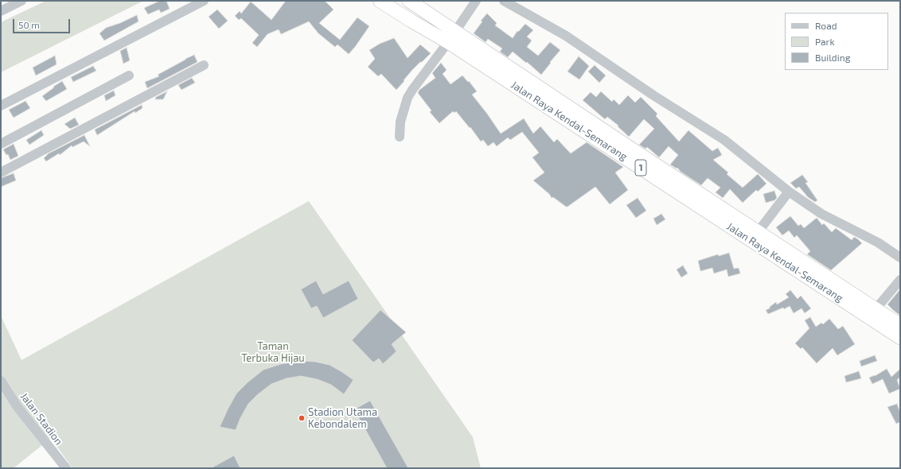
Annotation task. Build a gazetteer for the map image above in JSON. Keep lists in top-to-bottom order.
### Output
{
  "streets": {
    "highway": ["Jalan Raya Kendal-Semarang", "1"],
    "street": ["Jalan Stadion"]
  },
  "parks": ["Taman Terbuka Hijau"],
  "places": ["Stadion Utama Kebondalem"],
  "legend": ["Road", "Park", "Building"],
  "scale_bar": "50 m"
}
